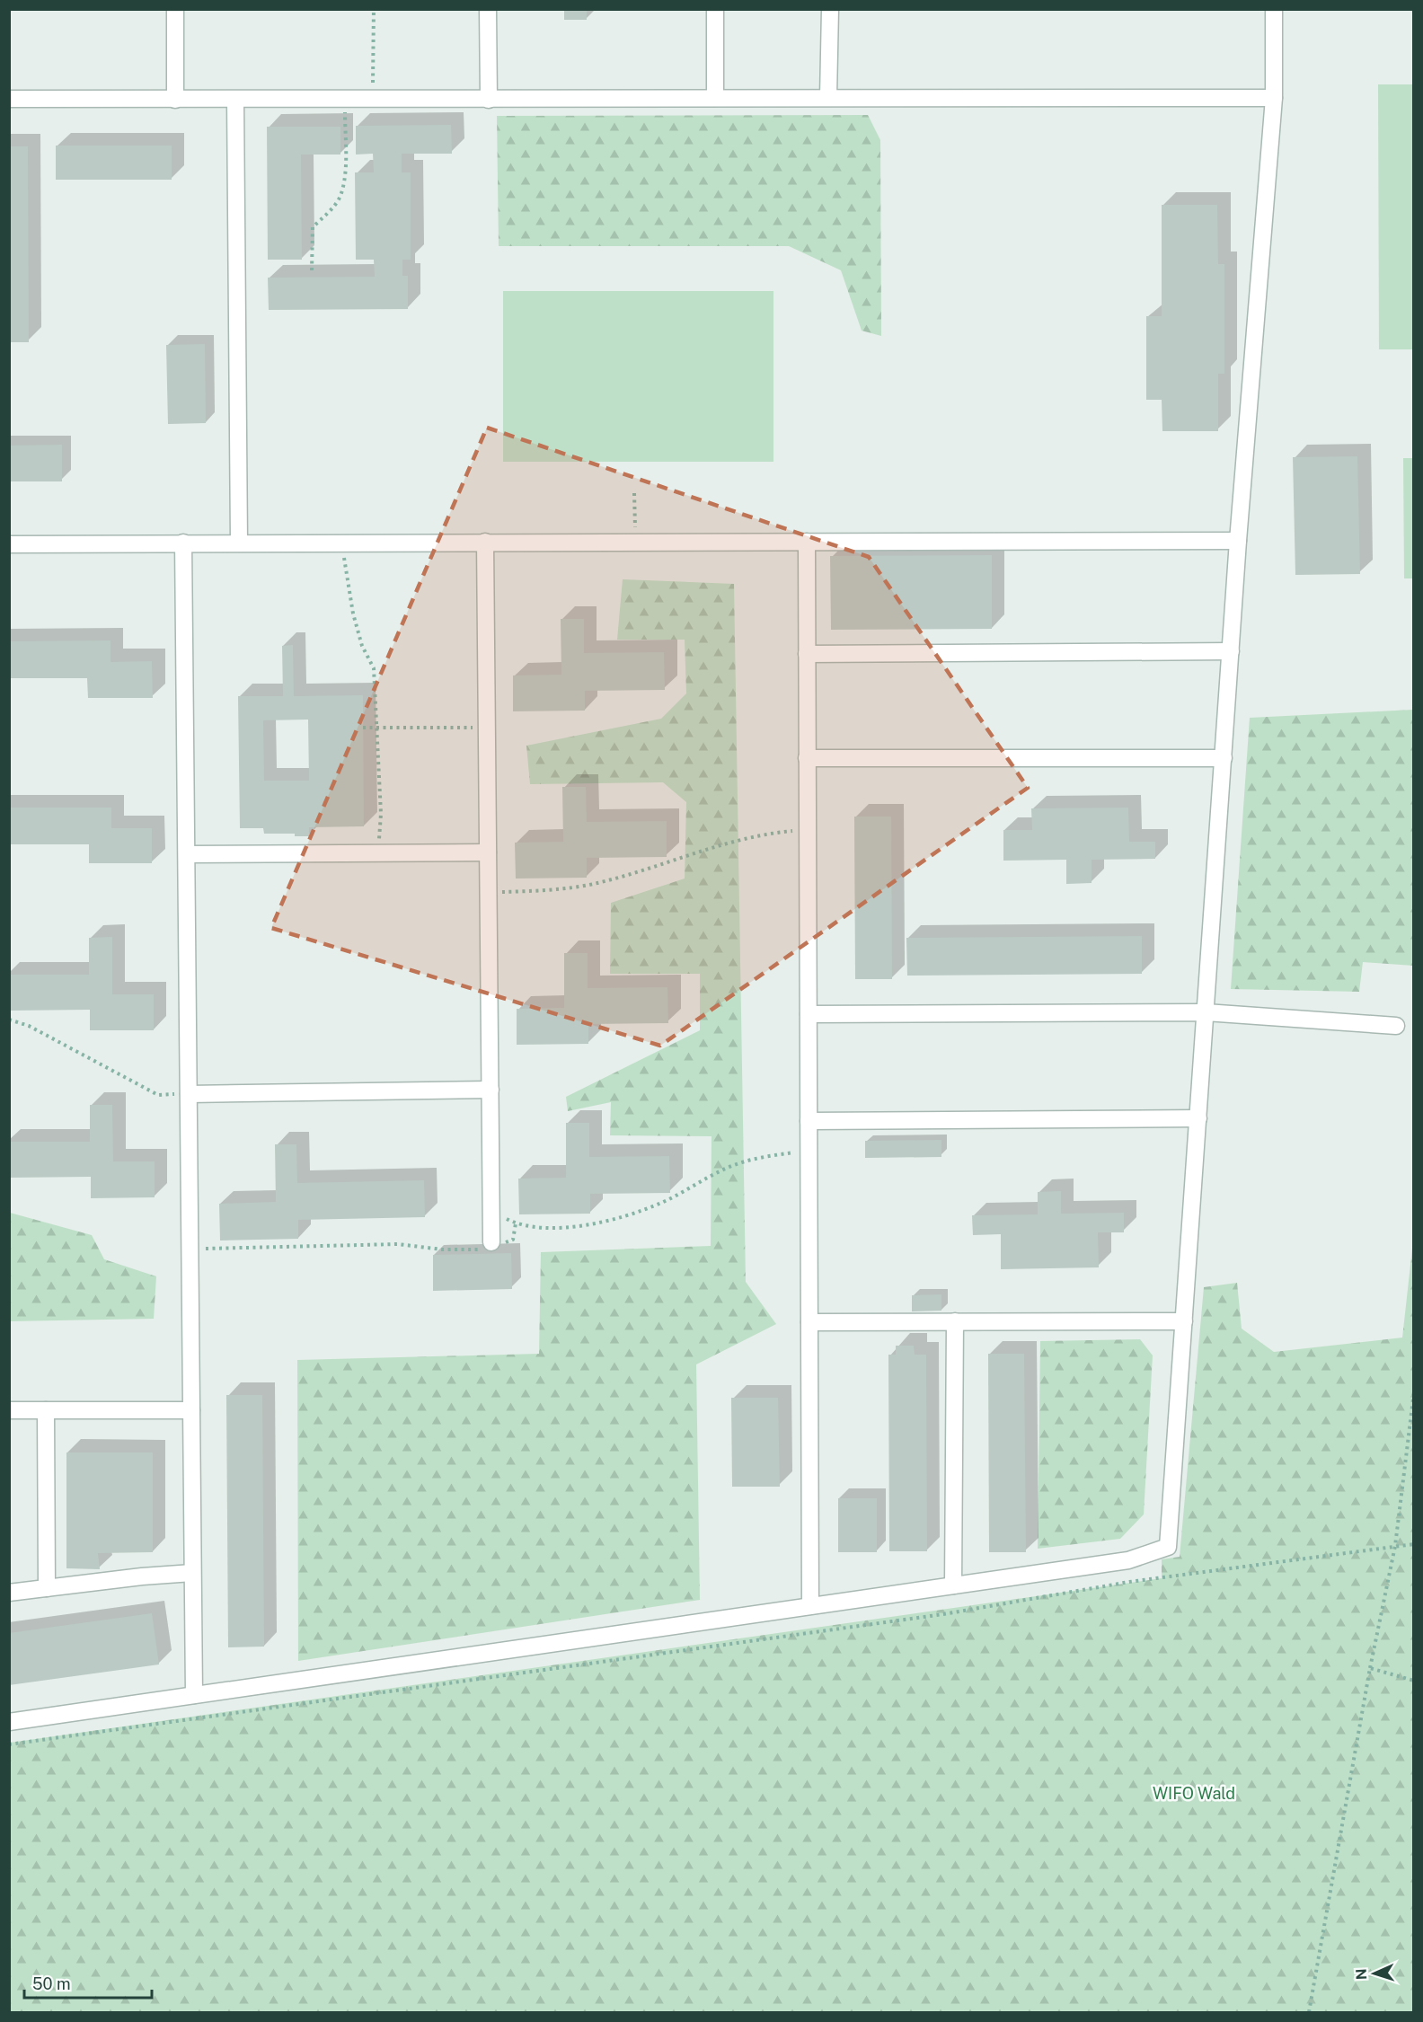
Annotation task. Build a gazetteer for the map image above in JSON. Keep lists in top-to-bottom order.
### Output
{
  "parks": ["WIFO Wald"],
  "scale_bar": "50 m",
  "north": "left"
}
